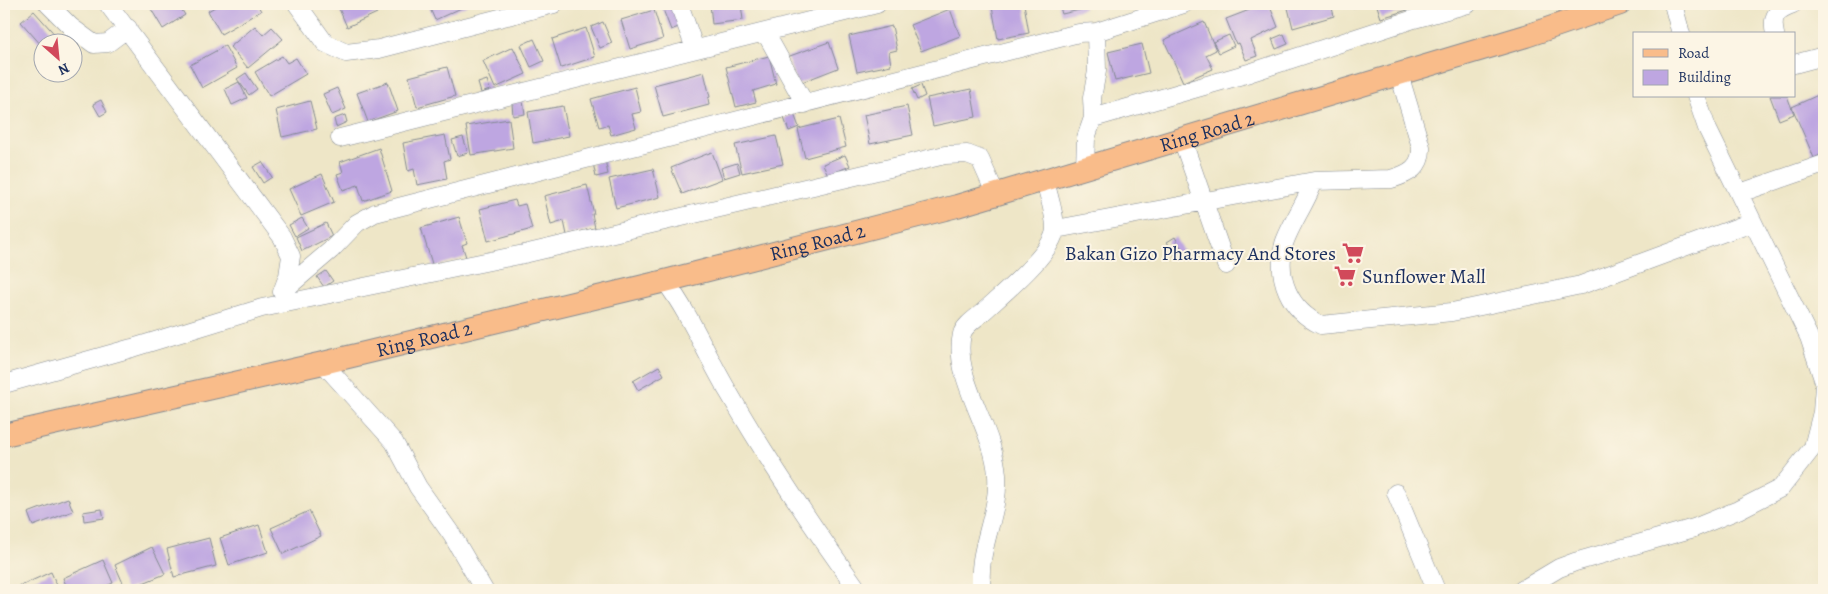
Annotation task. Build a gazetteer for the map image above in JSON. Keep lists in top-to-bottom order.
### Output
{
  "streets": {
    "main road": ["Ring Road 2"]
  },
  "places": {
    "supermarket": ["Bakan Gizo Pharmacy And Stores", "Sunflower Mall"]
  },
  "legend": ["Road", "Building"],
  "north": "bottom right"
}
